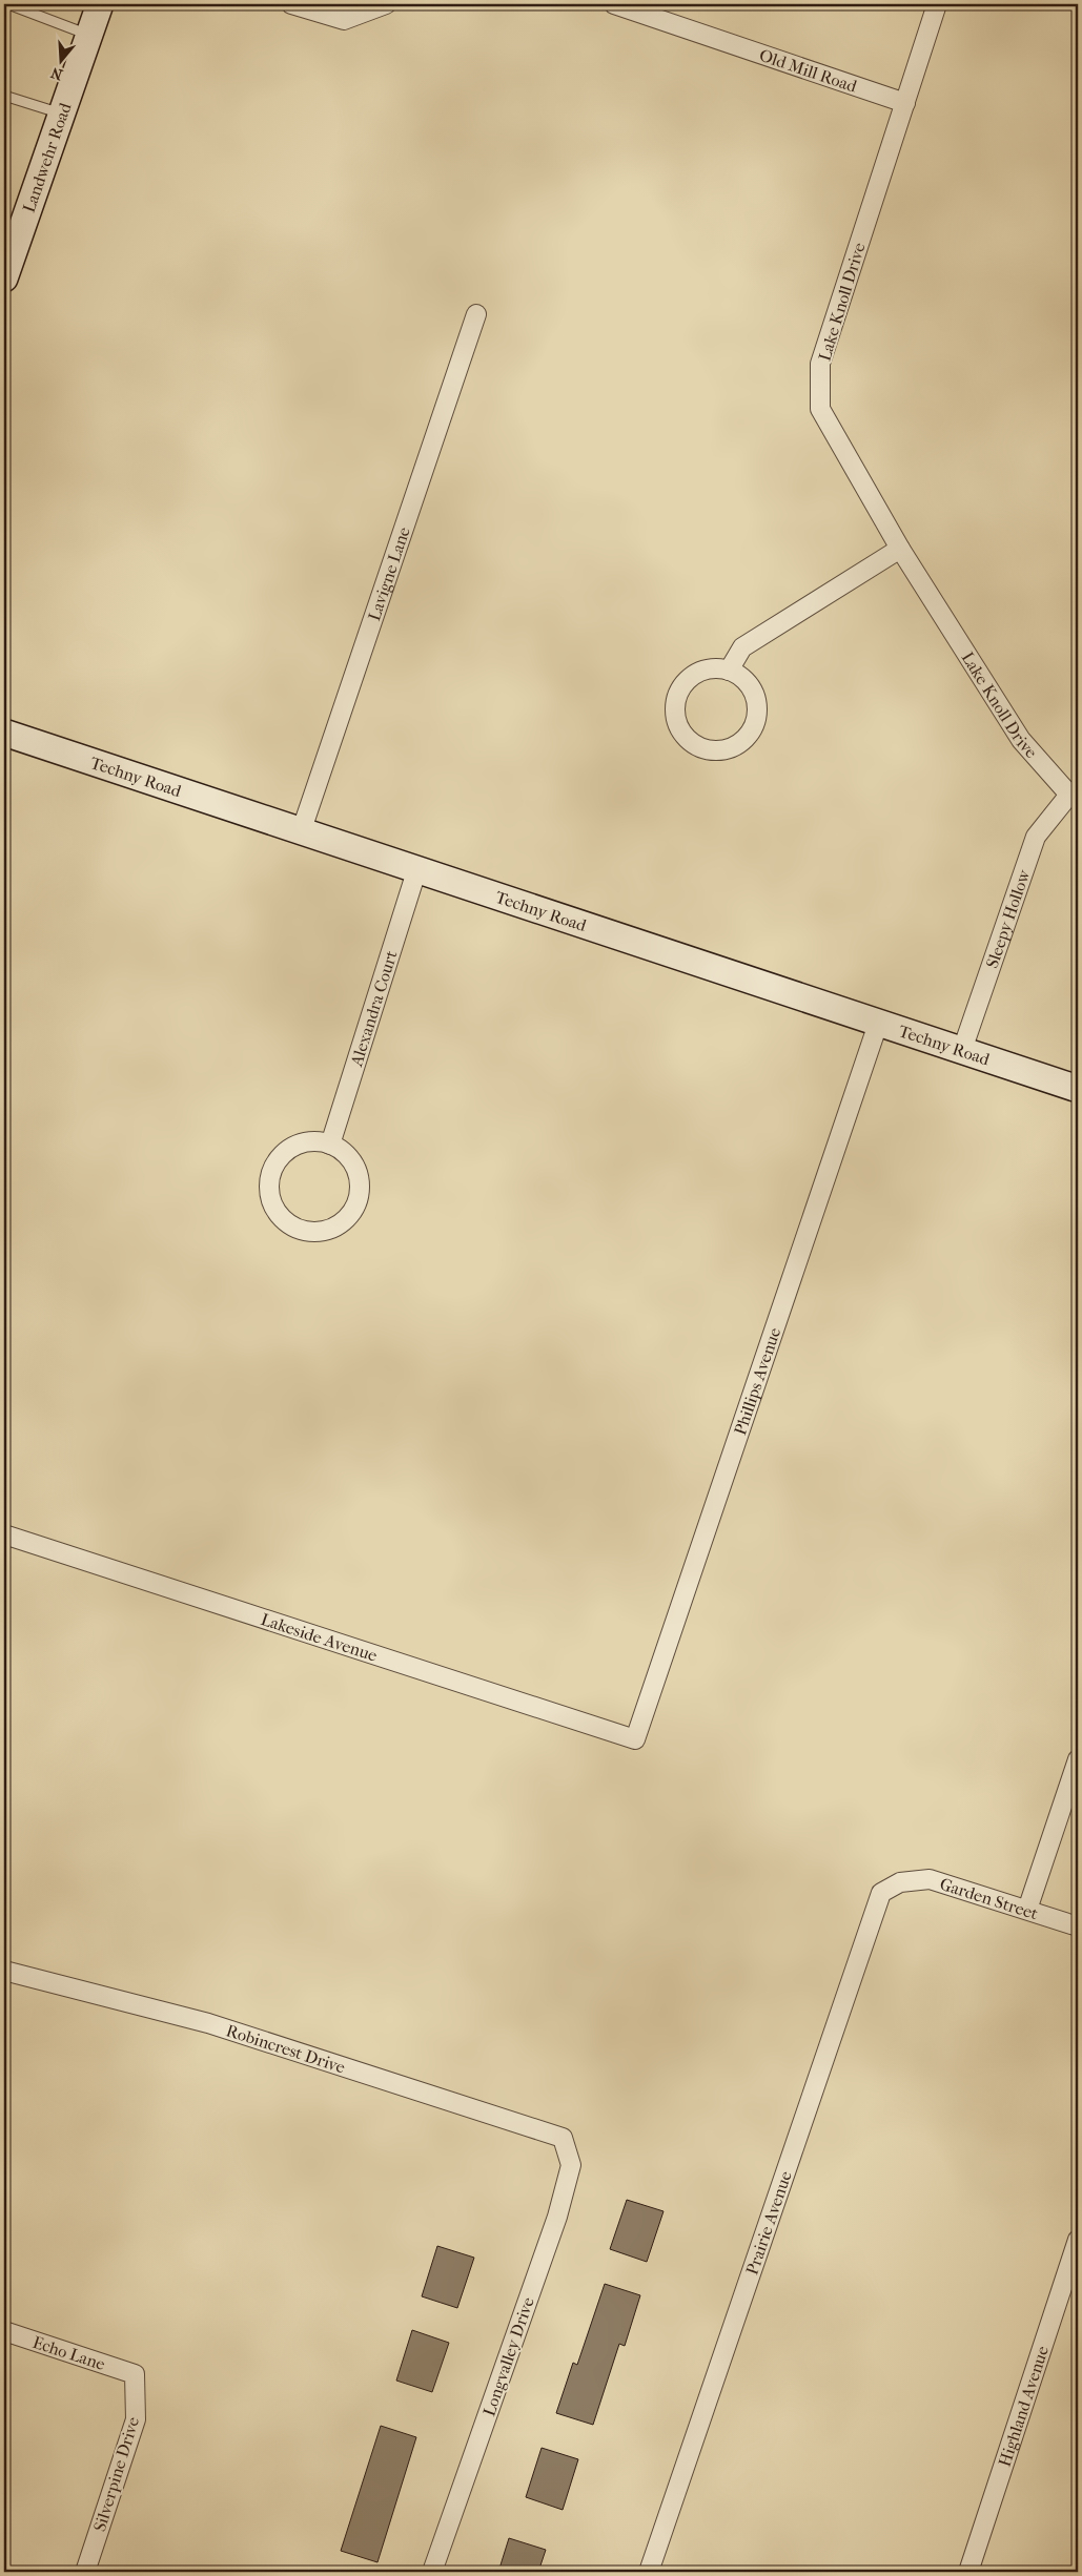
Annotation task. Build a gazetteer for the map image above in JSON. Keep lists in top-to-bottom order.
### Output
{
  "streets": {
    "main road": ["Landwehr Road", "Techny Road"],
    "street": [
      "Old Mill Road",
      "Lake Knoll Drive",
      "Lavigne Lane",
      "Sleepy Hollow",
      "Alexandra Court",
      "Phillips Avenue",
      "Lakeside Avenue",
      "Garden Street",
      "Robincrest Drive",
      "Prairie Avenue",
      "Echo Lane",
      "Longvalley Drive",
      "Highland Avenue",
      "Silverpine Drive"
    ]
  },
  "crossings": [
    ["Old Mill Road", "Lake Knoll Drive"],
    ["Lake Knoll Drive", "Sleepy Hollow"],
    ["Lavigne Lane", "Techny Road"],
    ["Techny Road", "Sleepy Hollow"],
    ["Techny Road", "Alexandra Court"],
    ["Techny Road", "Phillips Avenue"],
    ["Phillips Avenue", "Lakeside Avenue"],
    ["Garden Street", "Prairie Avenue"],
    ["Robincrest Drive", "Longvalley Drive"],
    ["Echo Lane", "Silverpine Drive"]
  ],
  "north": "bottom"
}
